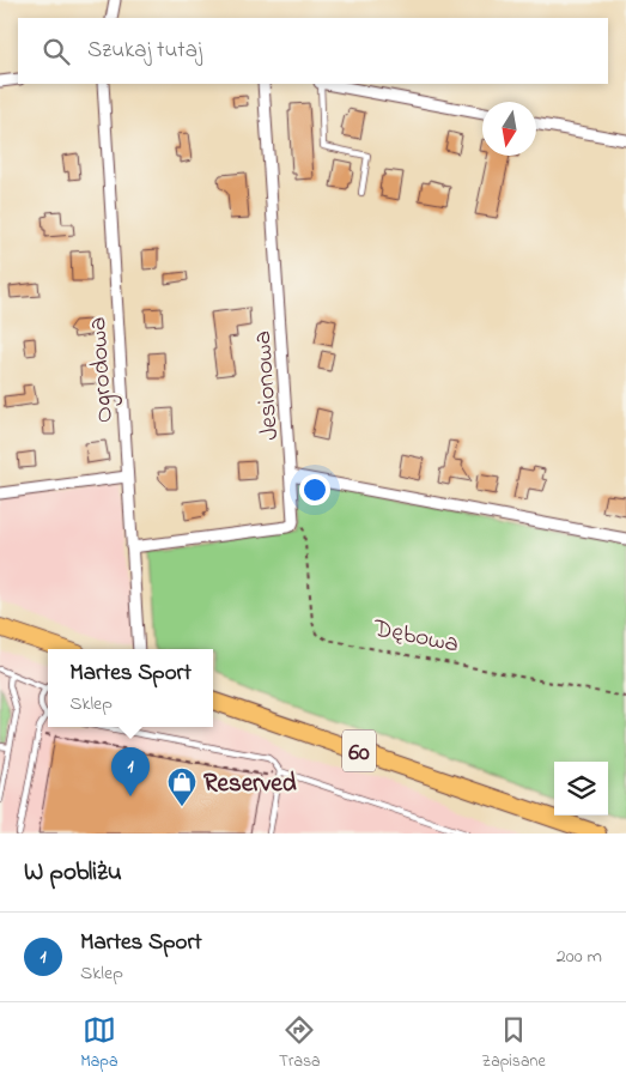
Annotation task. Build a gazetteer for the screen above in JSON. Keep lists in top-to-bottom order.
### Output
{
  "streets": {
    "main road": ["60"],
    "street": ["Ogrodowa", "Jesionowa"],
    "path": ["Dębowa"]
  },
  "crossings": [
    ["Jesionowa", "Dębowa"]
  ],
  "places": {
    "shop": ["Reserved"]
  },
  "north": "bottom",
  "page": {
    "search": "Szukaj tutaj",
    "popup": ["Martes Sport", "Sklep"],
    "pins": "1",
    "heading": "W pobliżu",
    "list": [
      {
        "mark": "1",
        "name": "Martes Sport",
        "note": "Sklep",
        "value": "200 m"
      }
    ],
    "nav": ["Mapa", "Trasa", "Zapisane"]
  }
}
